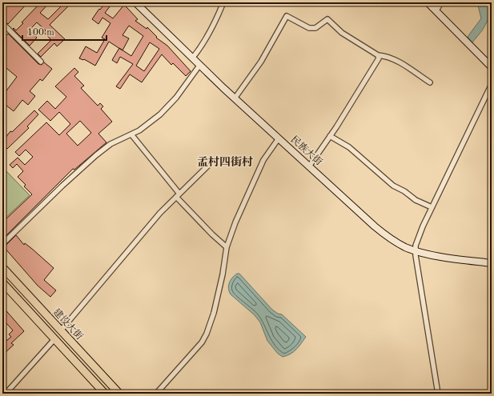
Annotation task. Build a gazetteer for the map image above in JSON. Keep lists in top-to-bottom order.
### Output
{
  "streets": {
    "main road": ["民族大街", "建设大街"]
  },
  "districts": ["孟村四街村"],
  "scale_bar": "100 m"
}
